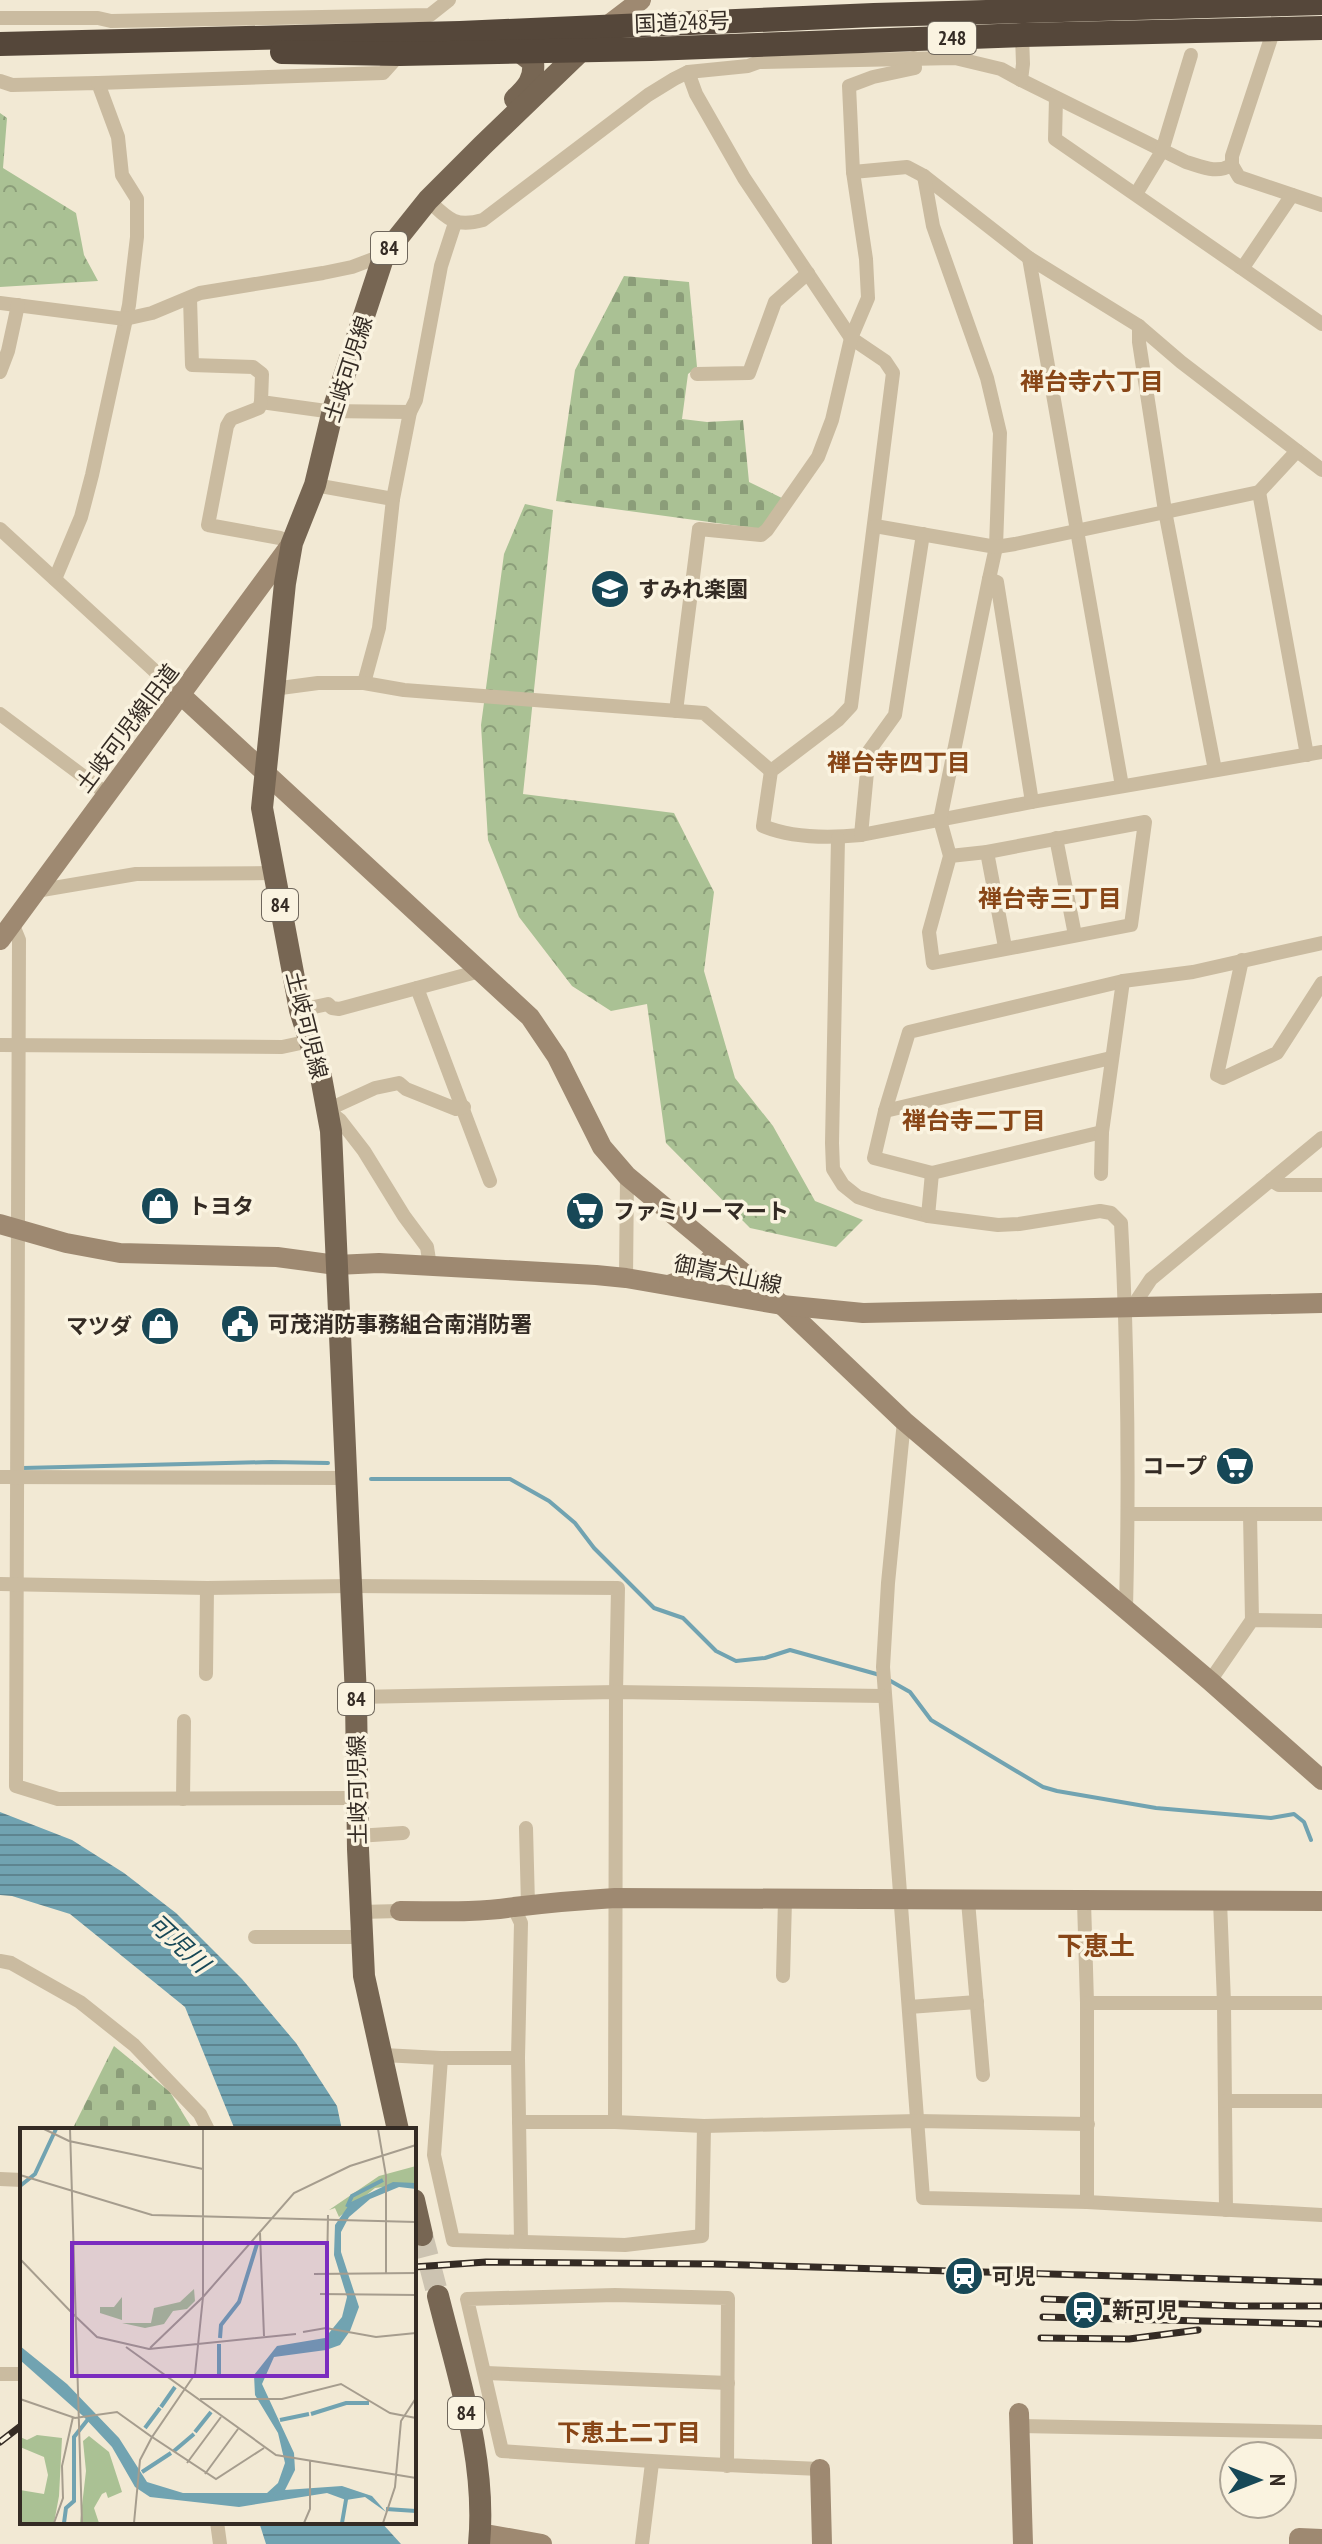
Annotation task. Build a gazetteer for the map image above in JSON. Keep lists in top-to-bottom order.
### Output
{
  "streets": {
    "highway": ["国道248号", "248"],
    "main road": ["84", "土岐可児線"],
    "street": ["土岐可児線旧道", "御嵩犬山線"]
  },
  "crossings": [
    ["国道248号", "土岐可児線"],
    ["土岐可児線", "土岐可児線旧道"],
    ["土岐可児線", "御嵩犬山線"]
  ],
  "districts": [
    "禅台寺六丁目",
    "禅台寺四丁目",
    "禅台寺三丁目",
    "禅台寺二丁目",
    "下恵土",
    "下恵土二丁目"
  ],
  "water": ["可児川"],
  "places": {
    "school or university": ["すみれ楽園"],
    "shop": ["トヨタ", "マツダ"],
    "supermarket": ["ファミリーマート", "コープ"],
    "public building": ["可茂消防事務組合南消防署"],
    "station": ["可児", "新可児"]
  },
  "north": "right"
}
